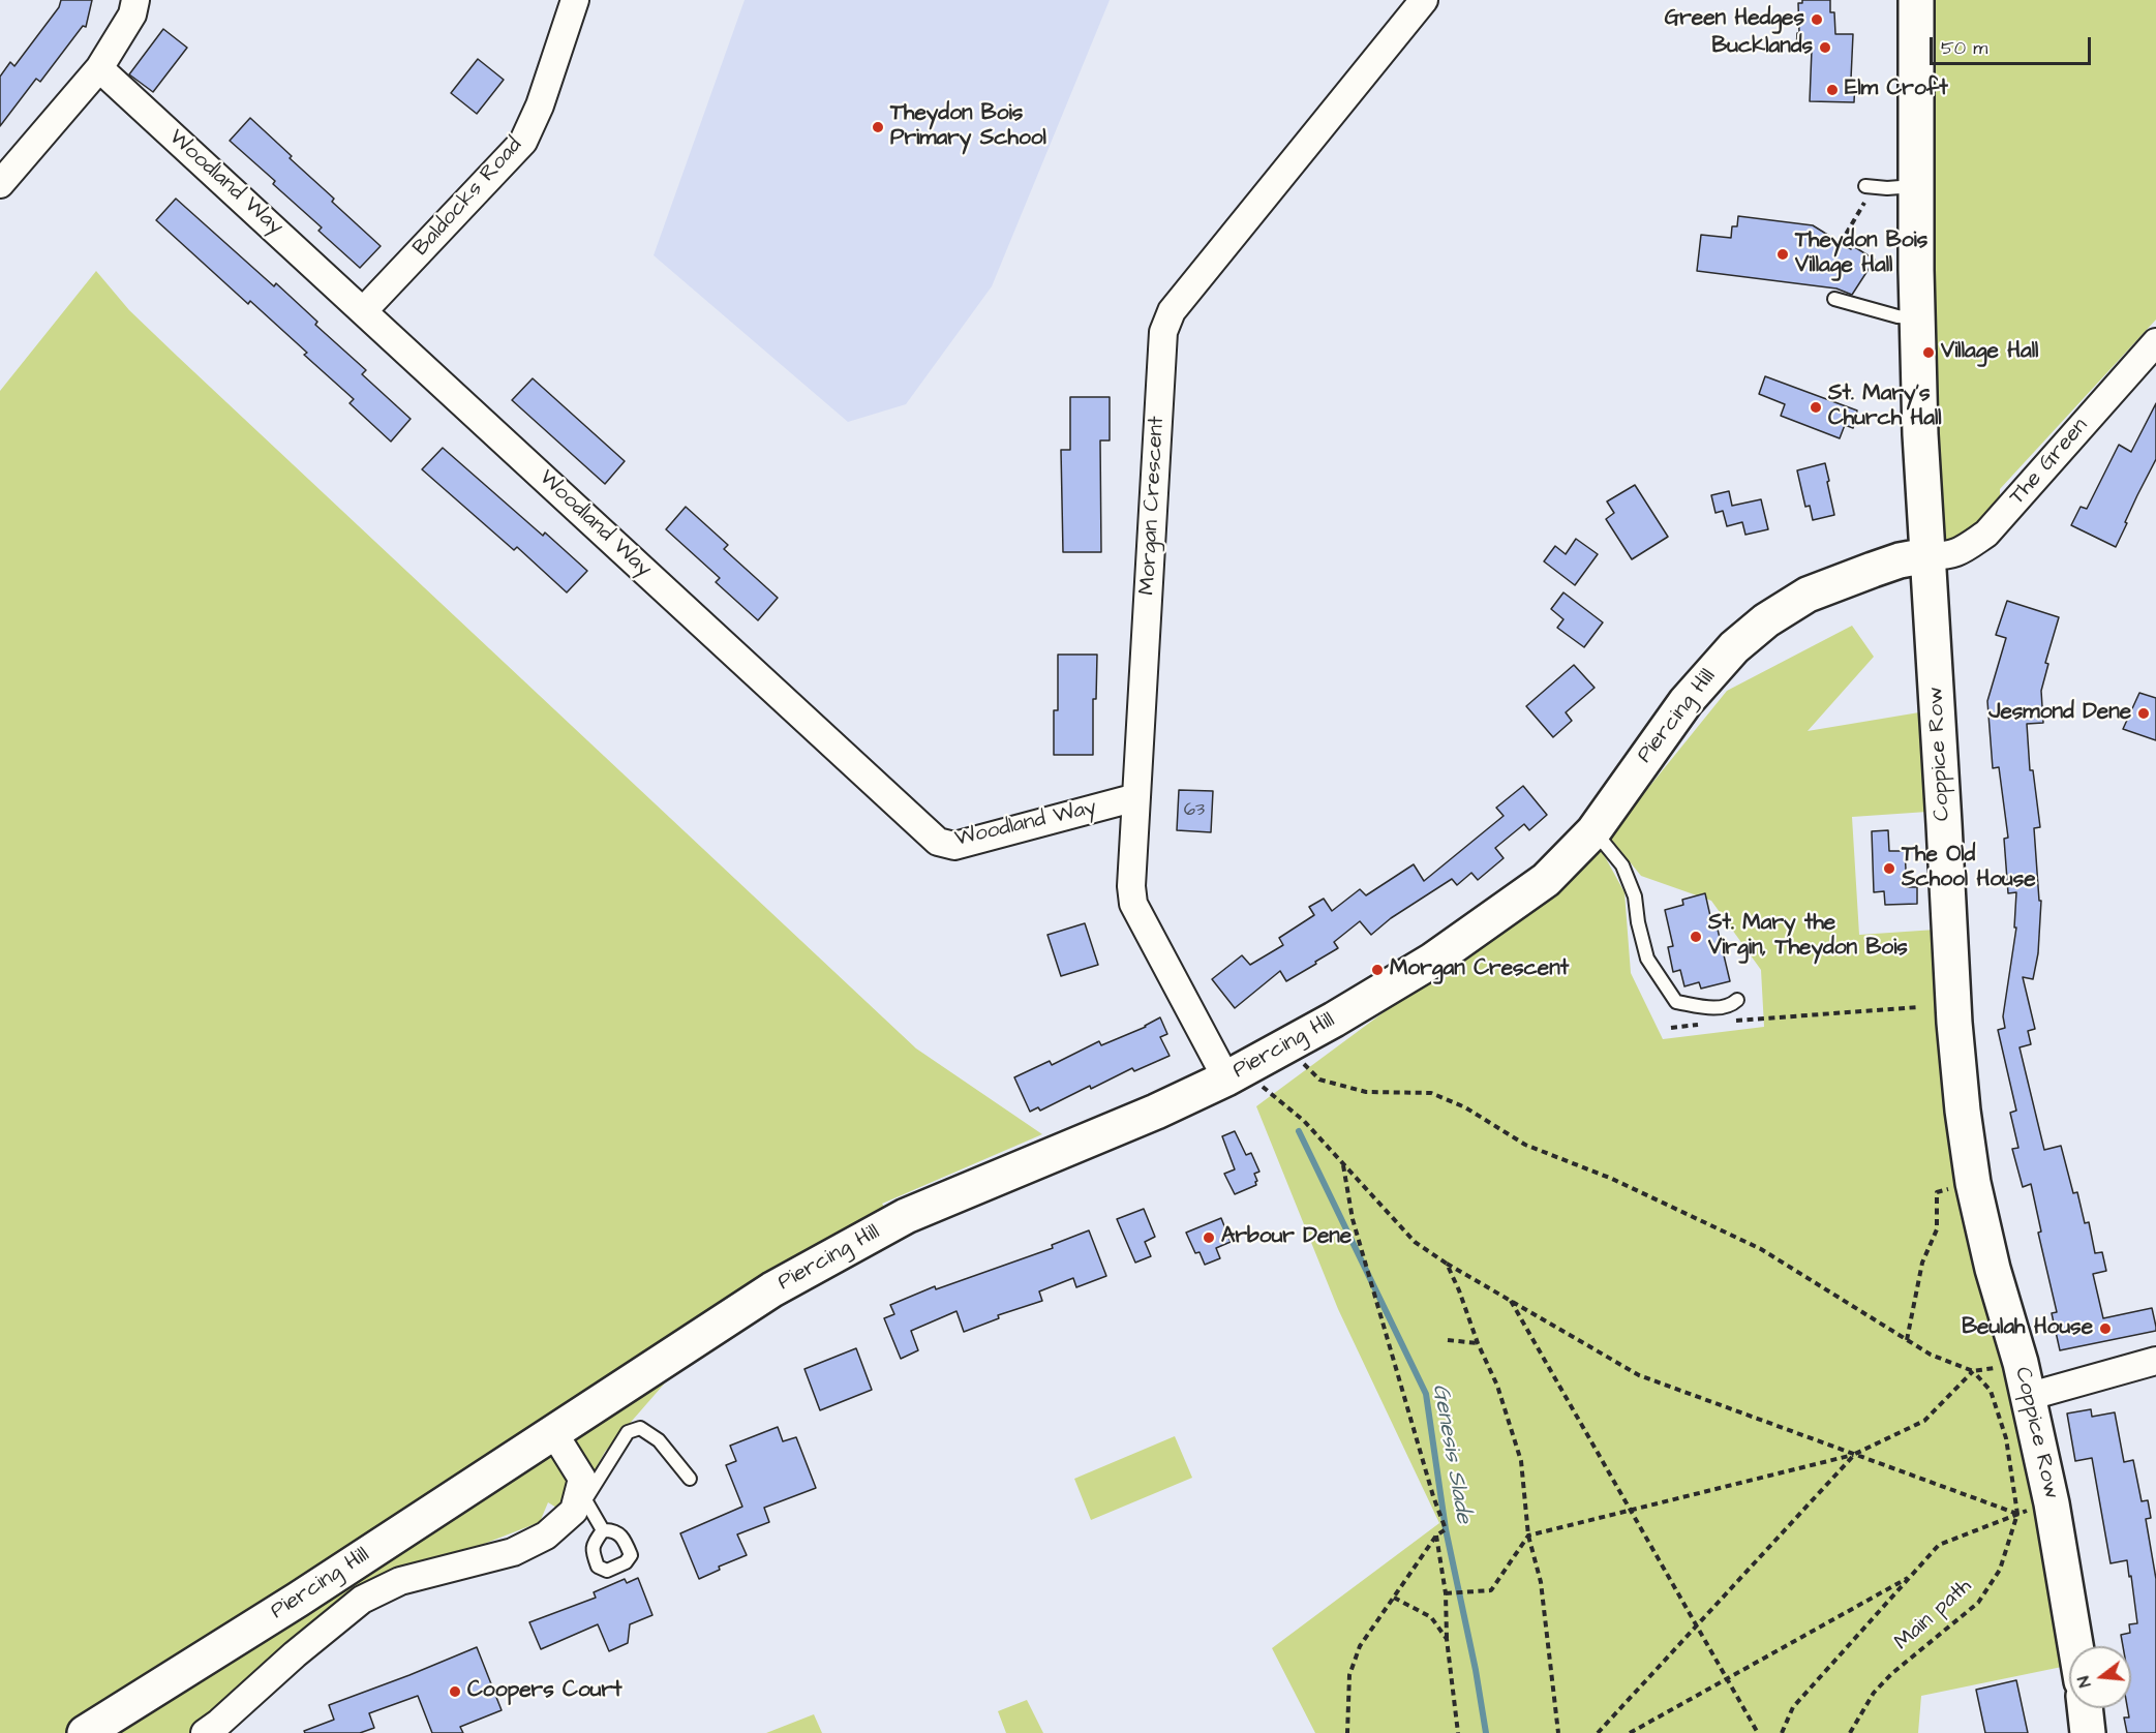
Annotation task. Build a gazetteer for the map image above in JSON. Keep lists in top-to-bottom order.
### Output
{
  "streets": {
    "street": [
      "Woodland Way",
      "Baldocks Road",
      "The Green",
      "Morgan Crescent",
      "Piercing Hill",
      "Coppice Row"
    ],
    "path": ["Main path"]
  },
  "crossings": [
    ["Woodland Way", "Baldocks Road"],
    ["Woodland Way", "Morgan Crescent"],
    ["The Green", "Piercing Hill"],
    ["The Green", "Coppice Row"],
    ["Morgan Crescent", "Piercing Hill"],
    ["Piercing Hill", "Coppice Row"]
  ],
  "water": ["Genesis Slade"],
  "places": [
    "Green Hedges",
    "Bucklands",
    "Elm Croft",
    "Theydon Bois Primary School",
    "Theydon Bois Village Hall",
    "Village Hall",
    "St. Mary's Church Hall",
    "Jesmond Dene",
    "The Old School House",
    "St. Mary the Virgin, Theydon Bois",
    "Morgan Crescent",
    "Arbour Dene",
    "Beulah House",
    "Coopers Court"
  ],
  "house_numbers": ["63"],
  "scale_bar": "50 m",
  "north": "left"
}
